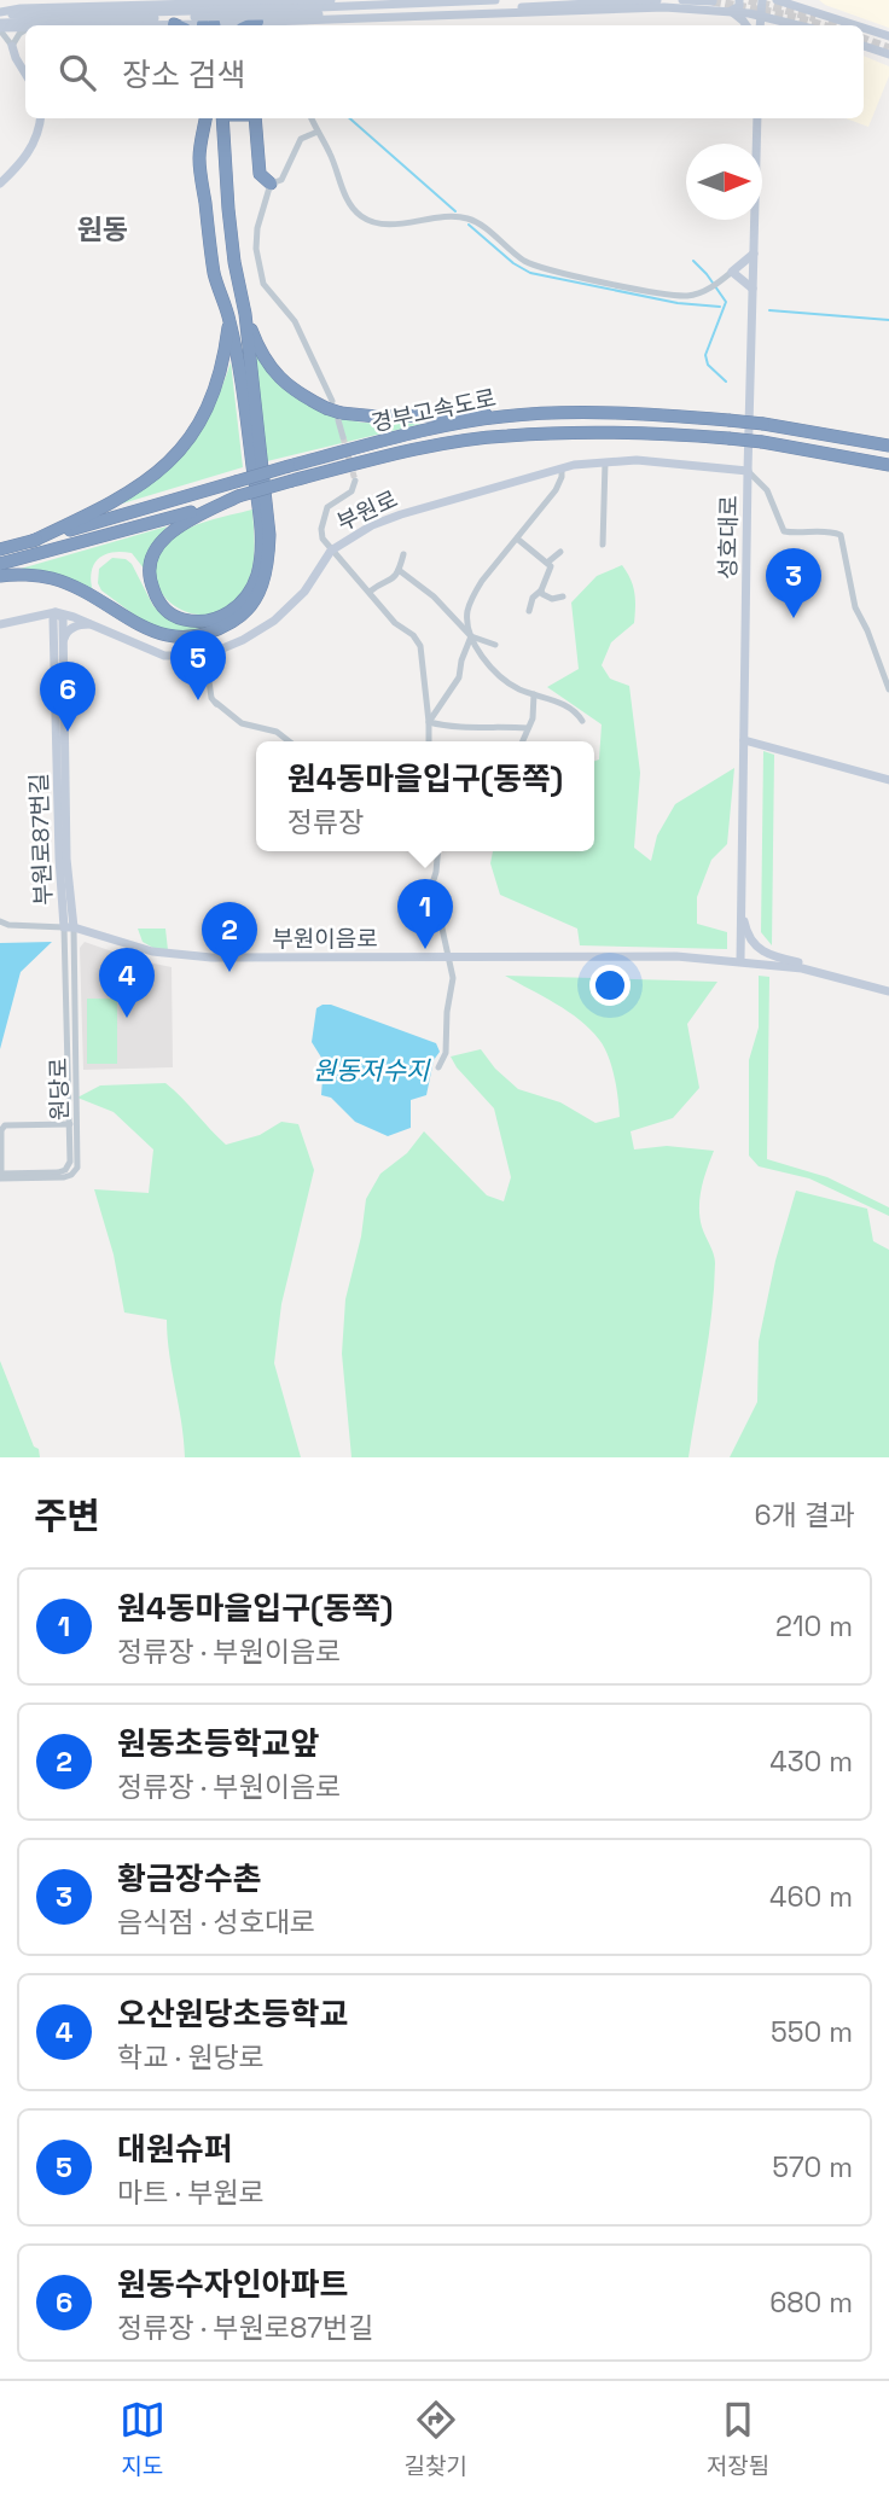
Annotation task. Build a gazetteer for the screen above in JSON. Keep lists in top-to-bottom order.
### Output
{
  "streets": {
    "highway": ["경부고속도로"],
    "main road": [
      "부원로",
      "성호대로",
      "부원로87번길",
      "부원이음로"
    ],
    "street": ["원당로"]
  },
  "crossings": [
    ["부원로", "성호대로"],
    ["부원로", "부원로87번길"],
    ["성호대로", "부원이음로"],
    ["부원로87번길", "부원이음로"],
    ["부원로87번길", "원당로"],
    ["부원이음로", "원당로"]
  ],
  "districts": ["원동"],
  "water": ["원동저수지"],
  "north": "right",
  "page": {
    "search": "장소 검색",
    "pins": [
      "3",
      "5",
      "6",
      "1",
      "2",
      "4"
    ],
    "popup": ["원4동마을입구(동쪽)", "정류장"],
    "heading": ["주변", "6개 결과"],
    "list": [
      {
        "mark": "1",
        "name": "원4동마을입구(동쪽)",
        "note": "정류장 · 부원이음로",
        "value": "210 m"
      },
      {
        "mark": "2",
        "name": "원동초등학교앞",
        "note": "정류장 · 부원이음로",
        "value": "430 m"
      },
      {
        "mark": "3",
        "name": "황금장수촌",
        "note": "음식점 · 성호대로",
        "value": "460 m"
      },
      {
        "mark": "4",
        "name": "오산원당초등학교",
        "note": "학교 · 원당로",
        "value": "550 m"
      },
      {
        "mark": "5",
        "name": "대원슈퍼",
        "note": "마트 · 부원로",
        "value": "570 m"
      },
      {
        "mark": "6",
        "name": "원동수자인아파트",
        "note": "정류장 · 부원로87번길",
        "value": "680 m"
      }
    ],
    "nav": ["지도", "길찾기", "저장됨"]
  }
}
